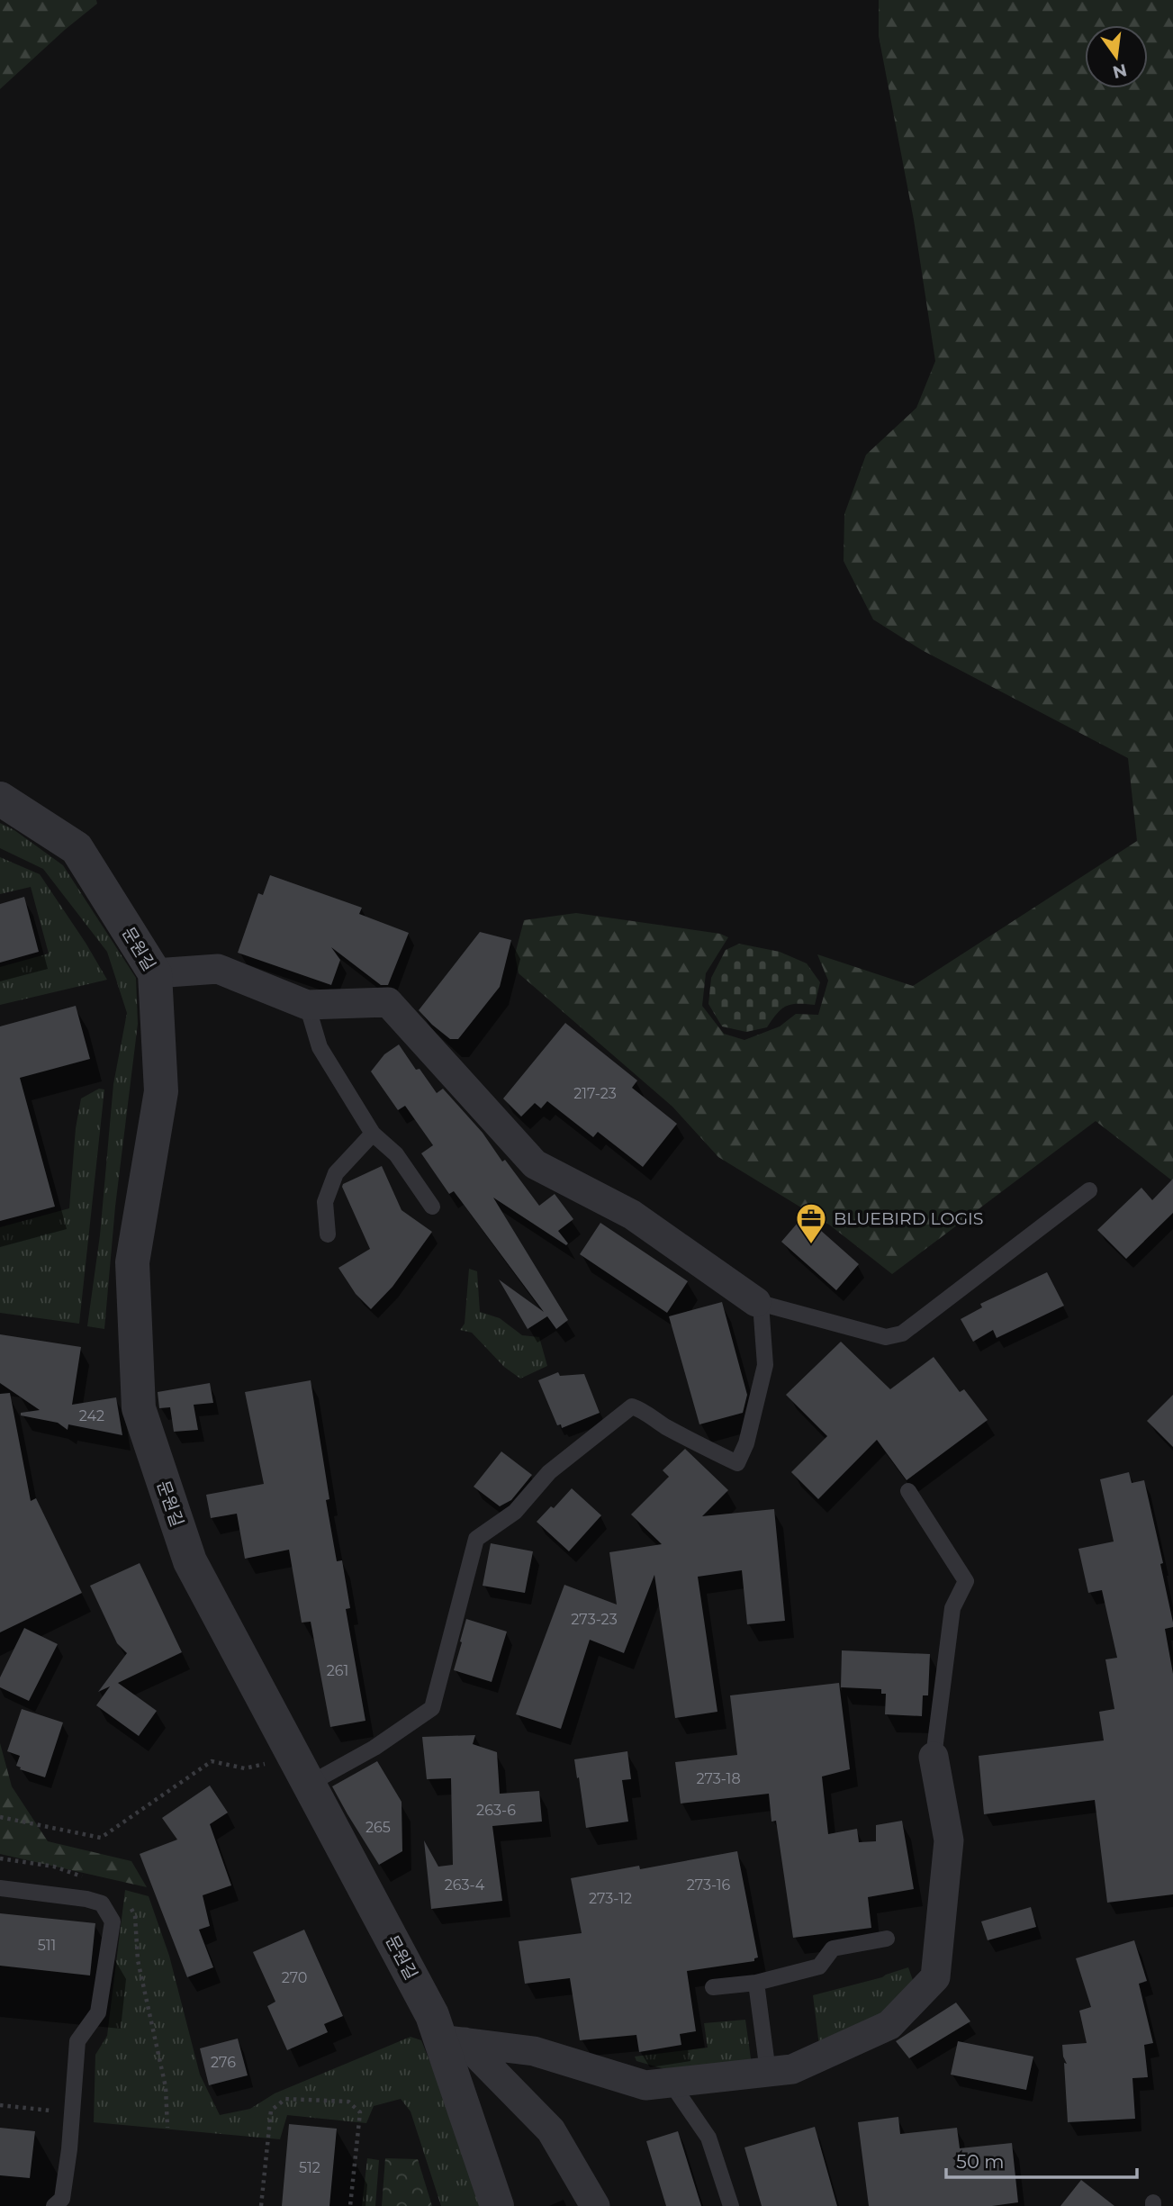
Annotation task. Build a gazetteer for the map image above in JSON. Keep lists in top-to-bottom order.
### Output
{
  "streets": {
    "street": ["문원길"]
  },
  "places": {
    "office": ["BLUEBIRD LOGIS"]
  },
  "house_numbers": [
    "217-23",
    "242",
    "273-23",
    "261",
    "273-18",
    "263-6",
    "265",
    "263-4",
    "273-16",
    "273-12",
    "511",
    "270",
    "276",
    "512"
  ],
  "scale_bar": "50 m",
  "north": "bottom"
}
